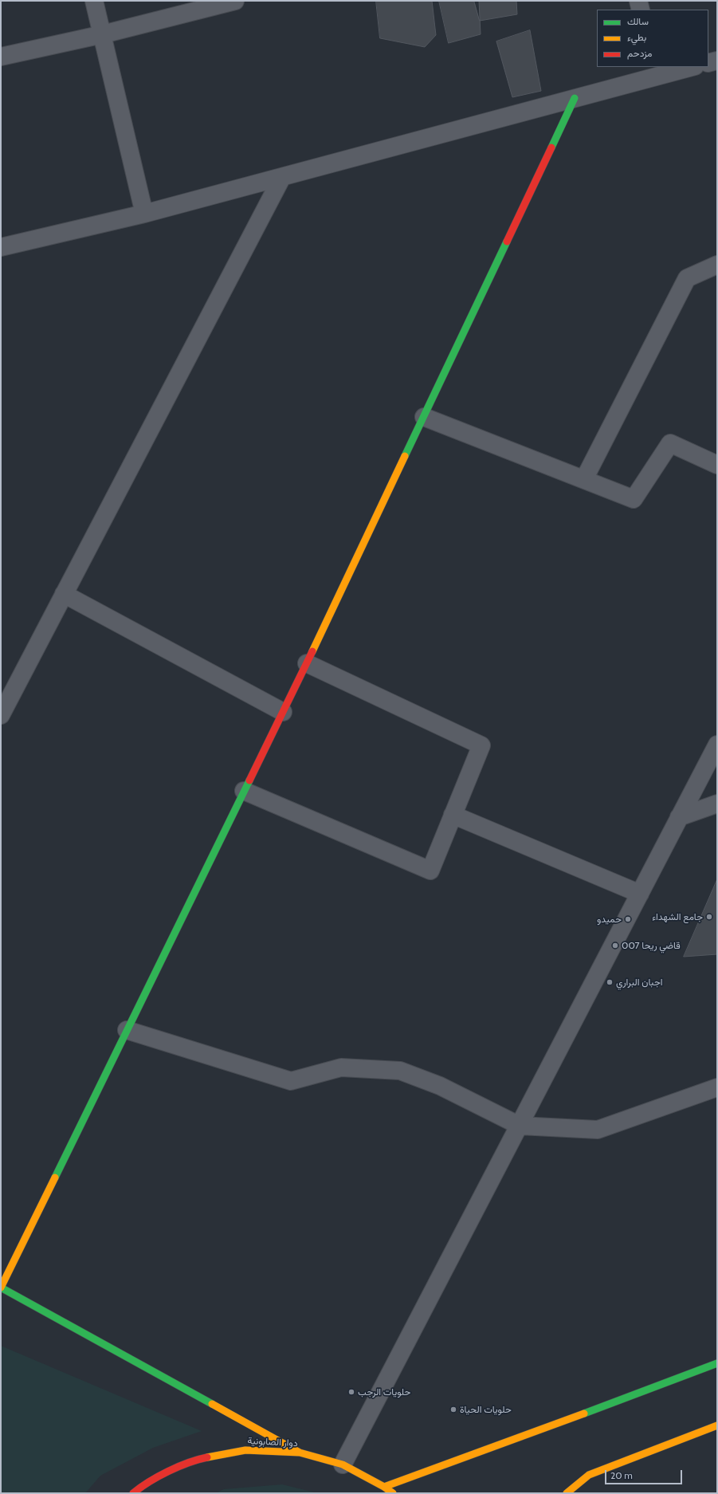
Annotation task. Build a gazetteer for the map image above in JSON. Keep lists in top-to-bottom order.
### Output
{
  "streets": {
    "street": ["دوار الصابونية"]
  },
  "places": [
    "جامع الشهداء",
    "حميدو",
    "قاضي ريحا 007",
    "اجبان البراري",
    "حلويات الرجب",
    "حلويات الحياة"
  ],
  "legend": ["سالك", "بطيء", "مزدحم"],
  "scale_bar": "20 m"
}
